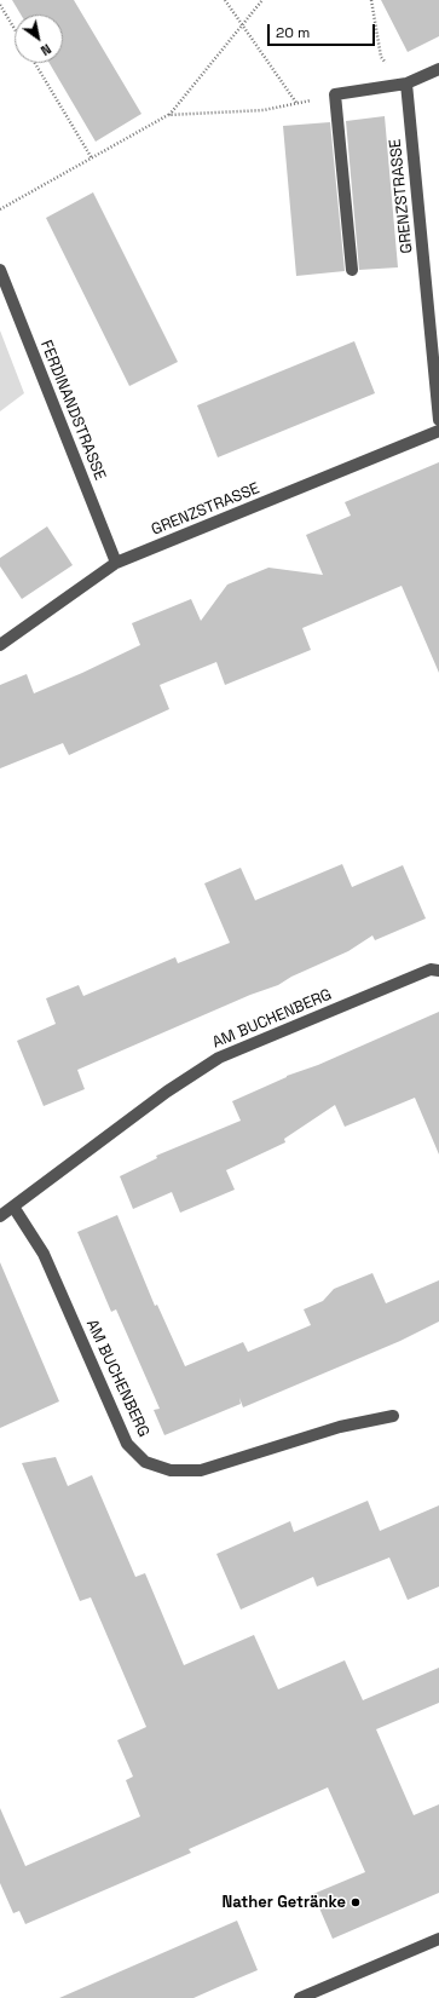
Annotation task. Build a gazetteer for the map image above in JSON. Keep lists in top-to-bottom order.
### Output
{
  "streets": {
    "street": ["GRENZSTRASSE", "FERDINANDSTRASSE", "AM BUCHENBERG"]
  },
  "crossings": [
    ["GRENZSTRASSE", "FERDINANDSTRASSE"]
  ],
  "places": ["Nather Getränke"],
  "scale_bar": "20 m",
  "north": "bottom right"
}
